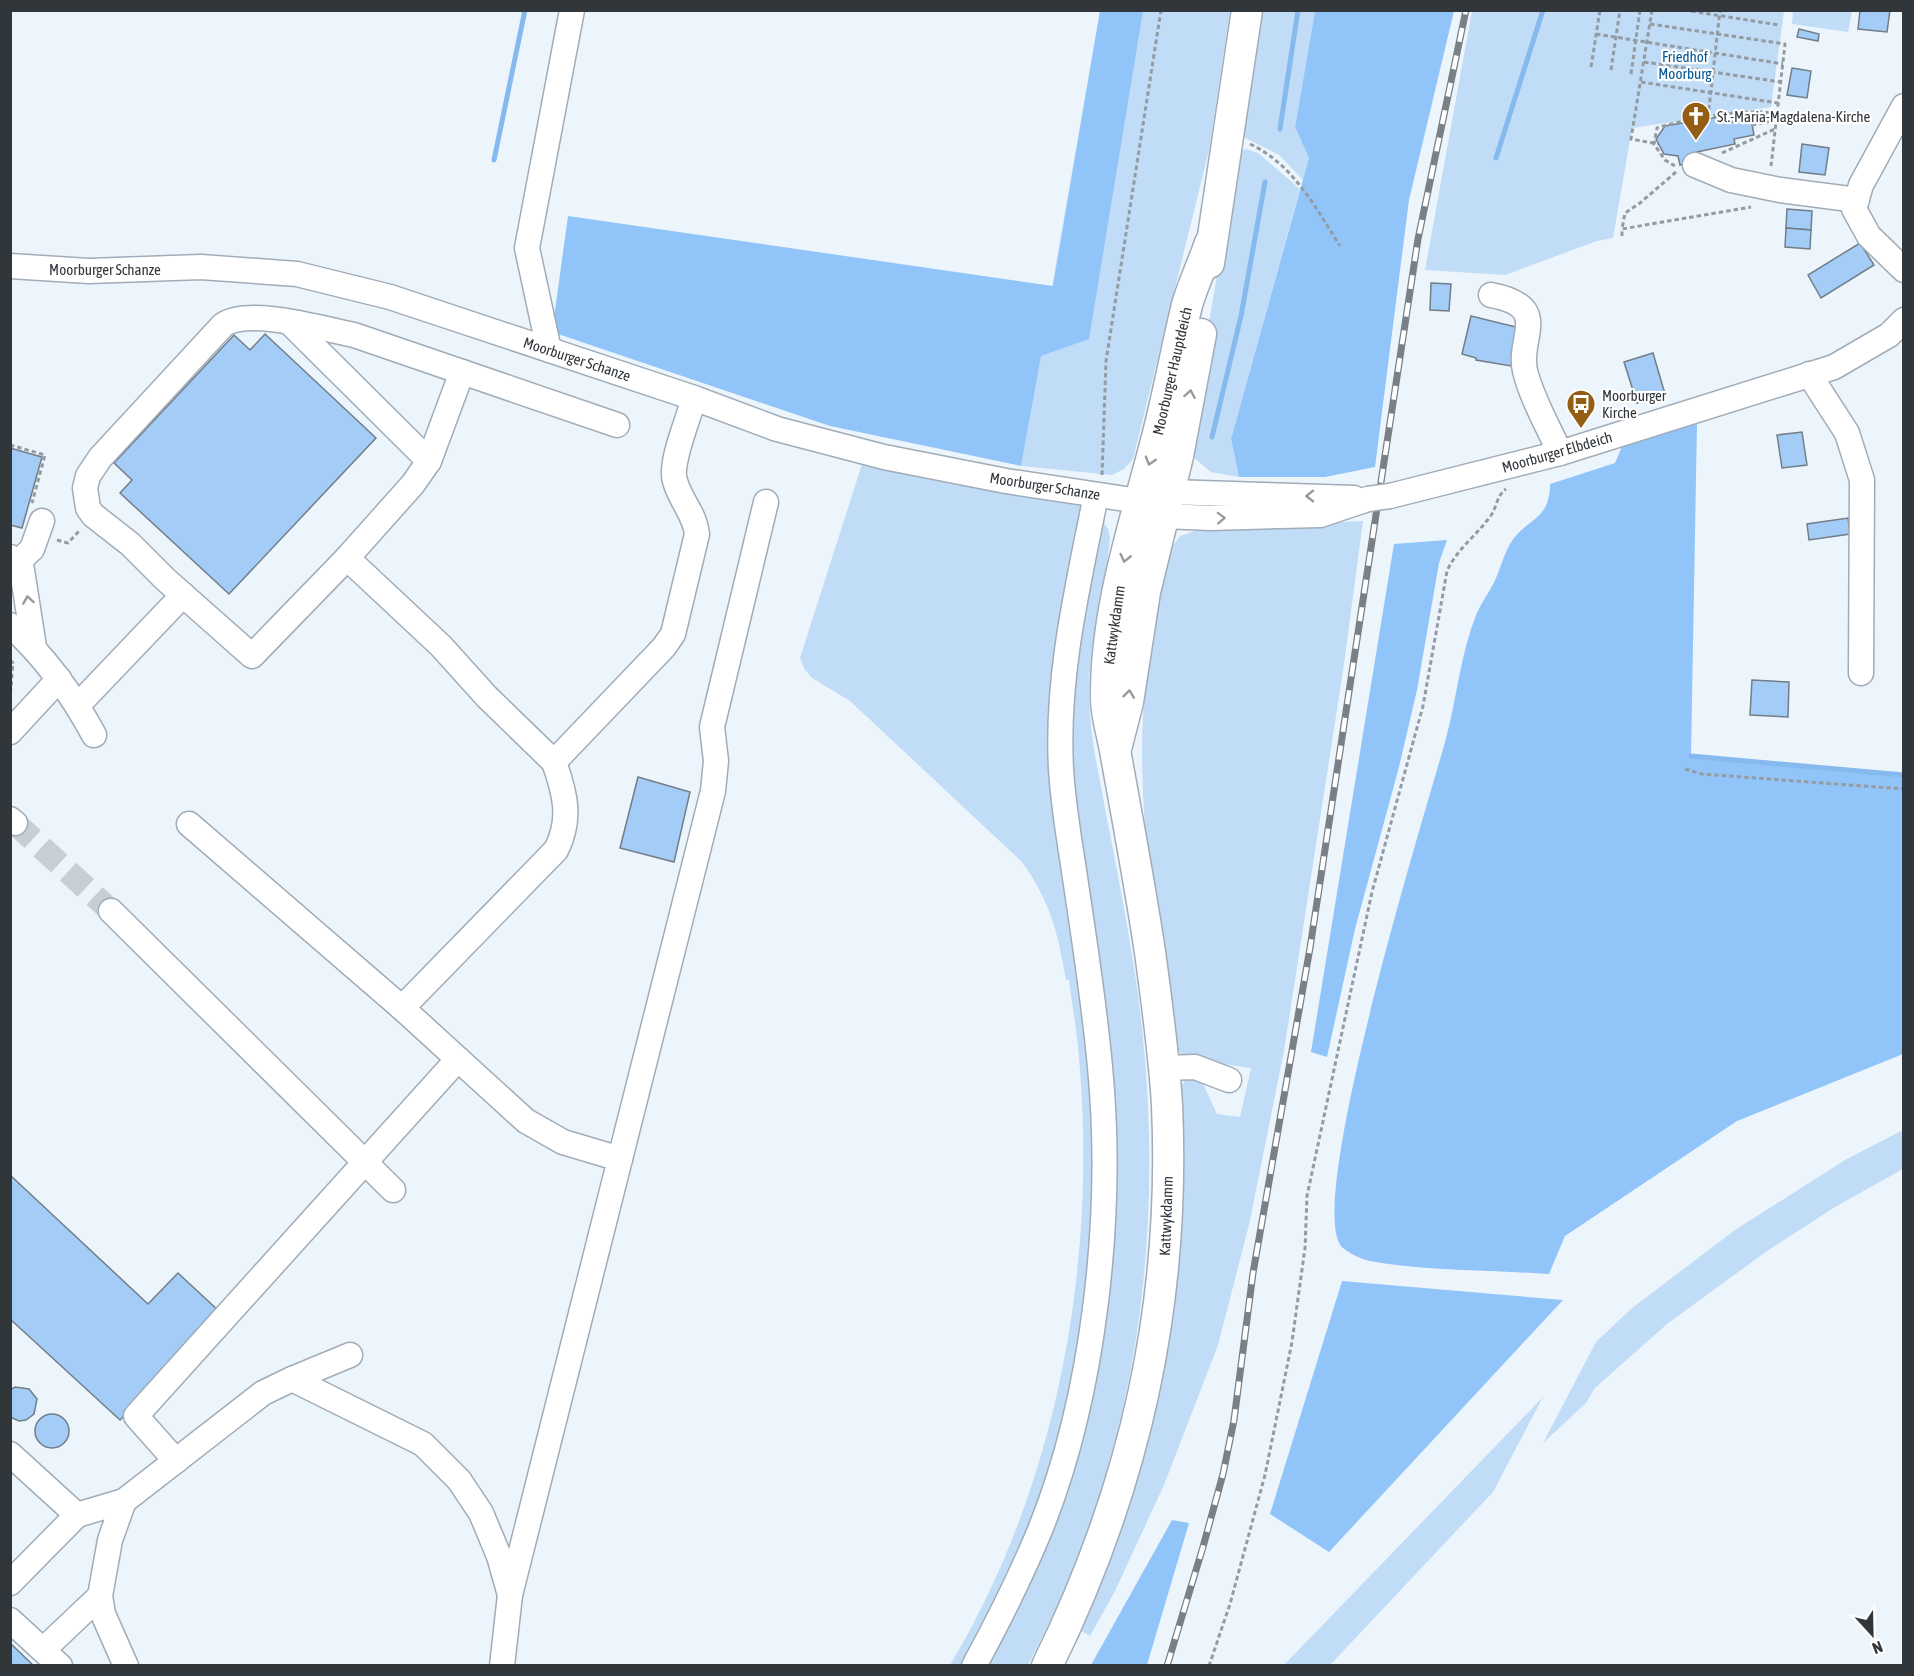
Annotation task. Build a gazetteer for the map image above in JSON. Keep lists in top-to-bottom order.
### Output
{
  "streets": {
    "main road": ["Moorburger Hauptdeich", "Kattwykdamm"],
    "street": ["Moorburger Schanze", "Moorburger Elbdeich"]
  },
  "crossings": [
    ["Moorburger Schanze", "Moorburger Hauptdeich"],
    ["Moorburger Schanze", "Moorburger Elbdeich"],
    ["Moorburger Schanze", "Kattwykdamm"],
    ["Moorburger Hauptdeich", "Moorburger Elbdeich"],
    ["Moorburger Hauptdeich", "Kattwykdamm"],
    ["Moorburger Elbdeich", "Kattwykdamm"]
  ],
  "parks": ["Friedhof Moorburg"],
  "places": {
    "church": ["St.-Maria-Magdalena-Kirche"],
    "bus stop": ["Moorburger Kirche"]
  },
  "north": "bottom"
}
